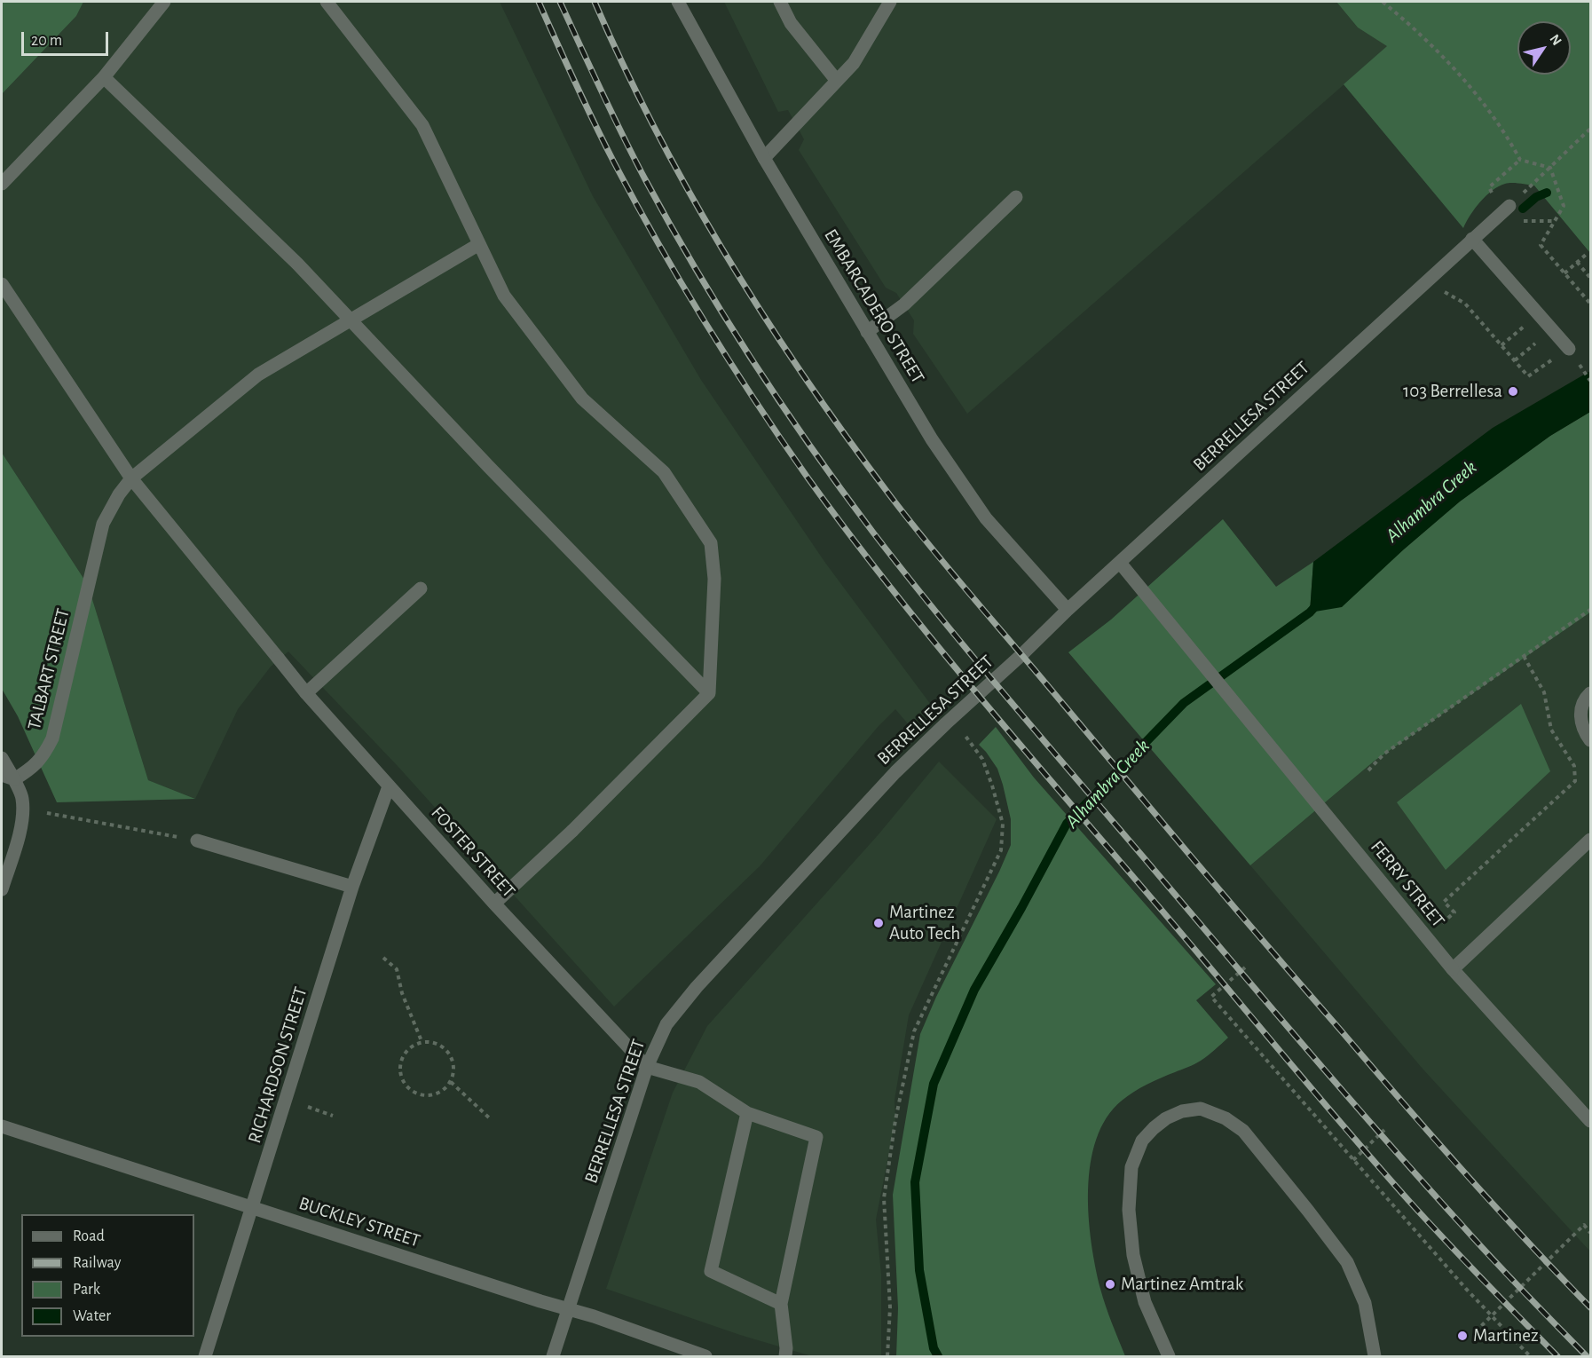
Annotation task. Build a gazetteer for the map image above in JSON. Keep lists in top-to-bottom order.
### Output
{
  "streets": {
    "street": [
      "EMBARCADERO STREET",
      "BERRELLESA STREET",
      "TALBART STREET",
      "FOSTER STREET",
      "FERRY STREET",
      "RICHARDSON STREET",
      "BUCKLEY STREET"
    ]
  },
  "crossings": [
    ["EMBARCADERO STREET", "BERRELLESA STREET"],
    ["BERRELLESA STREET", "FOSTER STREET"],
    ["BERRELLESA STREET", "FERRY STREET"],
    ["BERRELLESA STREET", "BUCKLEY STREET"],
    ["TALBART STREET", "FOSTER STREET"],
    ["FOSTER STREET", "RICHARDSON STREET"],
    ["RICHARDSON STREET", "BUCKLEY STREET"]
  ],
  "water": ["Alhambra Creek"],
  "places": [
    "103 Berrellesa",
    "Martinez Auto Tech",
    "Martinez Amtrak",
    "Martinez"
  ],
  "legend": [
    "Road",
    "Railway",
    "Park",
    "Water"
  ],
  "scale_bar": "20 m",
  "north": "top right"
}
